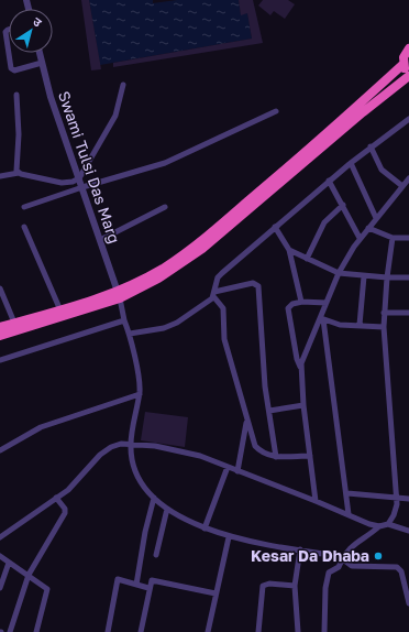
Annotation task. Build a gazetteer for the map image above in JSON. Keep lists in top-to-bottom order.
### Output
{
  "streets": {
    "street": ["Swami Tulsi Das Marg"]
  },
  "places": ["Kesar Da Dhaba"],
  "north": "top right"
}
